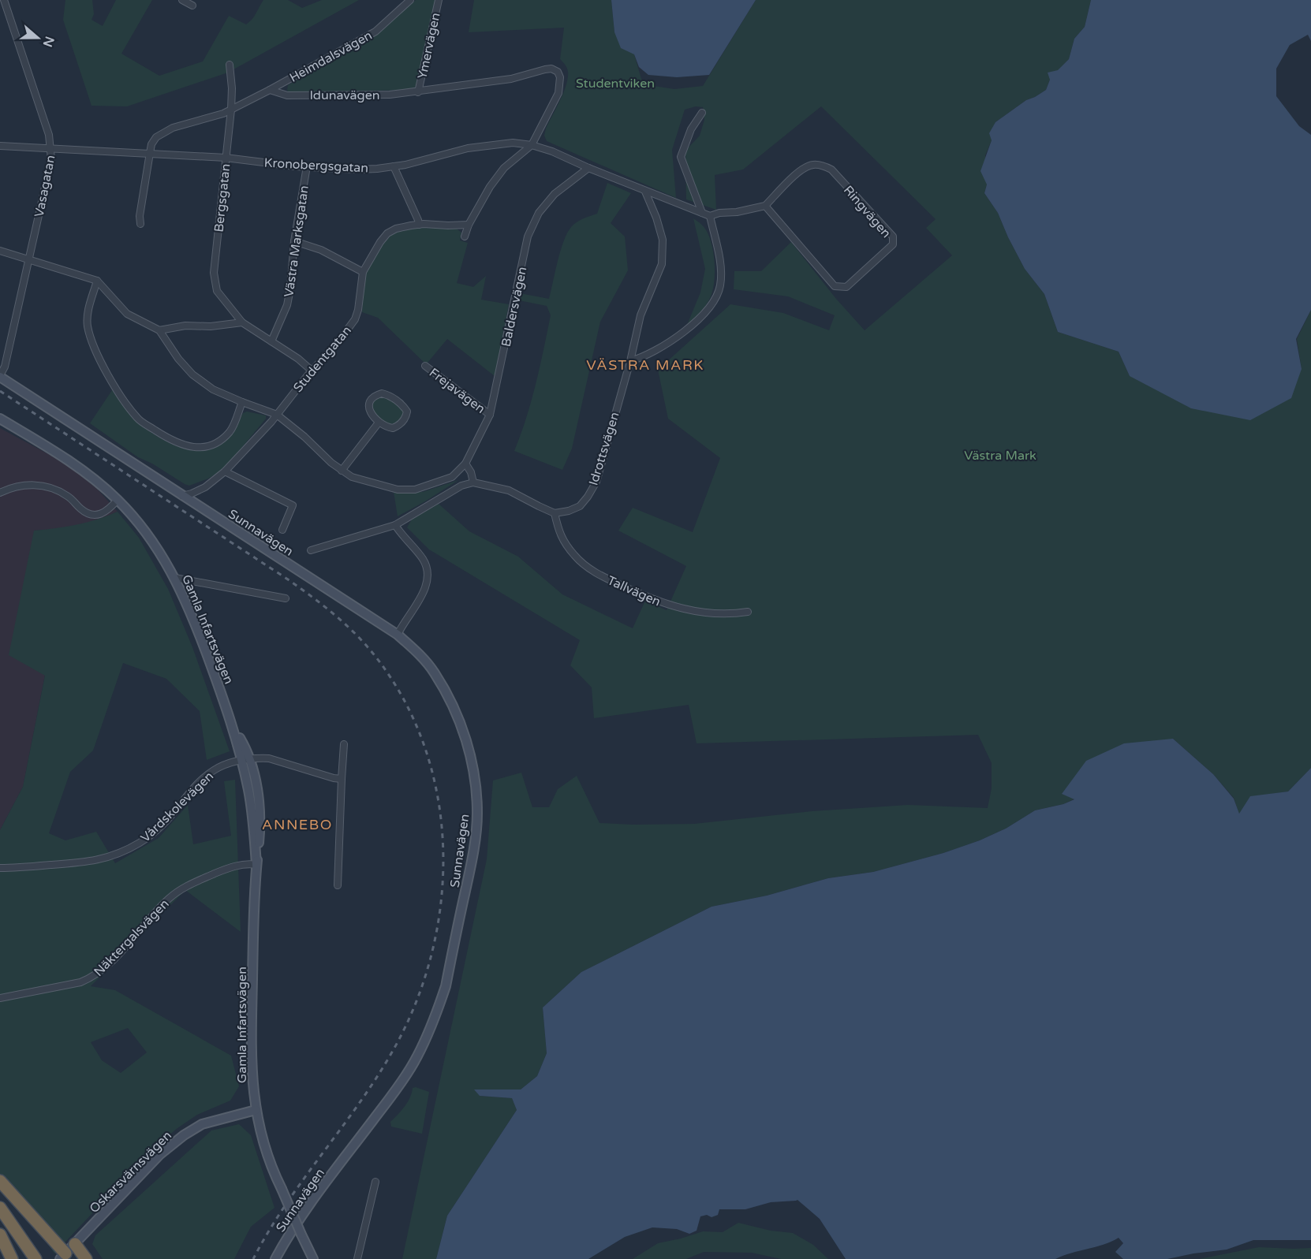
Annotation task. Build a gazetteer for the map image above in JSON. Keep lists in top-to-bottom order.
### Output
{
  "streets": {
    "street": [
      "Ymervägen",
      "Heimdalsvägen",
      "Idunavägen",
      "Kronobergsgatan",
      "Vasagatan",
      "Bergsgatan",
      "Ringvägen",
      "Västra Marksgatan",
      "Baldersvägen",
      "Studentgatan",
      "Frejavägen",
      "Idrottsvägen",
      "Sunnavägen",
      "Tallvägen",
      "Gamla Infartsvägen",
      "Vårdskolevägen",
      "Näktergalsvägen",
      "Oskarsvärnsvägen"
    ]
  },
  "crossings": [
    ["Ymervägen", "Idunavägen"],
    ["Heimdalsvägen", "Idunavägen"],
    ["Idunavägen", "Kronobergsgatan"],
    ["Kronobergsgatan", "Vasagatan"],
    ["Kronobergsgatan", "Bergsgatan"],
    ["Kronobergsgatan", "Västra Marksgatan"],
    ["Kronobergsgatan", "Baldersvägen"],
    ["Kronobergsgatan", "Idrottsvägen"],
    ["Vasagatan", "Sunnavägen"],
    ["Bergsgatan", "Västra Marksgatan"],
    ["Bergsgatan", "Studentgatan"],
    ["Baldersvägen", "Frejavägen"],
    ["Studentgatan", "Sunnavägen"],
    ["Idrottsvägen", "Tallvägen"],
    ["Gamla Infartsvägen", "Vårdskolevägen"],
    ["Gamla Infartsvägen", "Näktergalsvägen"],
    ["Gamla Infartsvägen", "Oskarsvärnsvägen"]
  ],
  "districts": ["VÄSTRA MARK", "ANNEBO"],
  "parks": ["Studentviken", "Västra Mark"],
  "north": "right"
}
